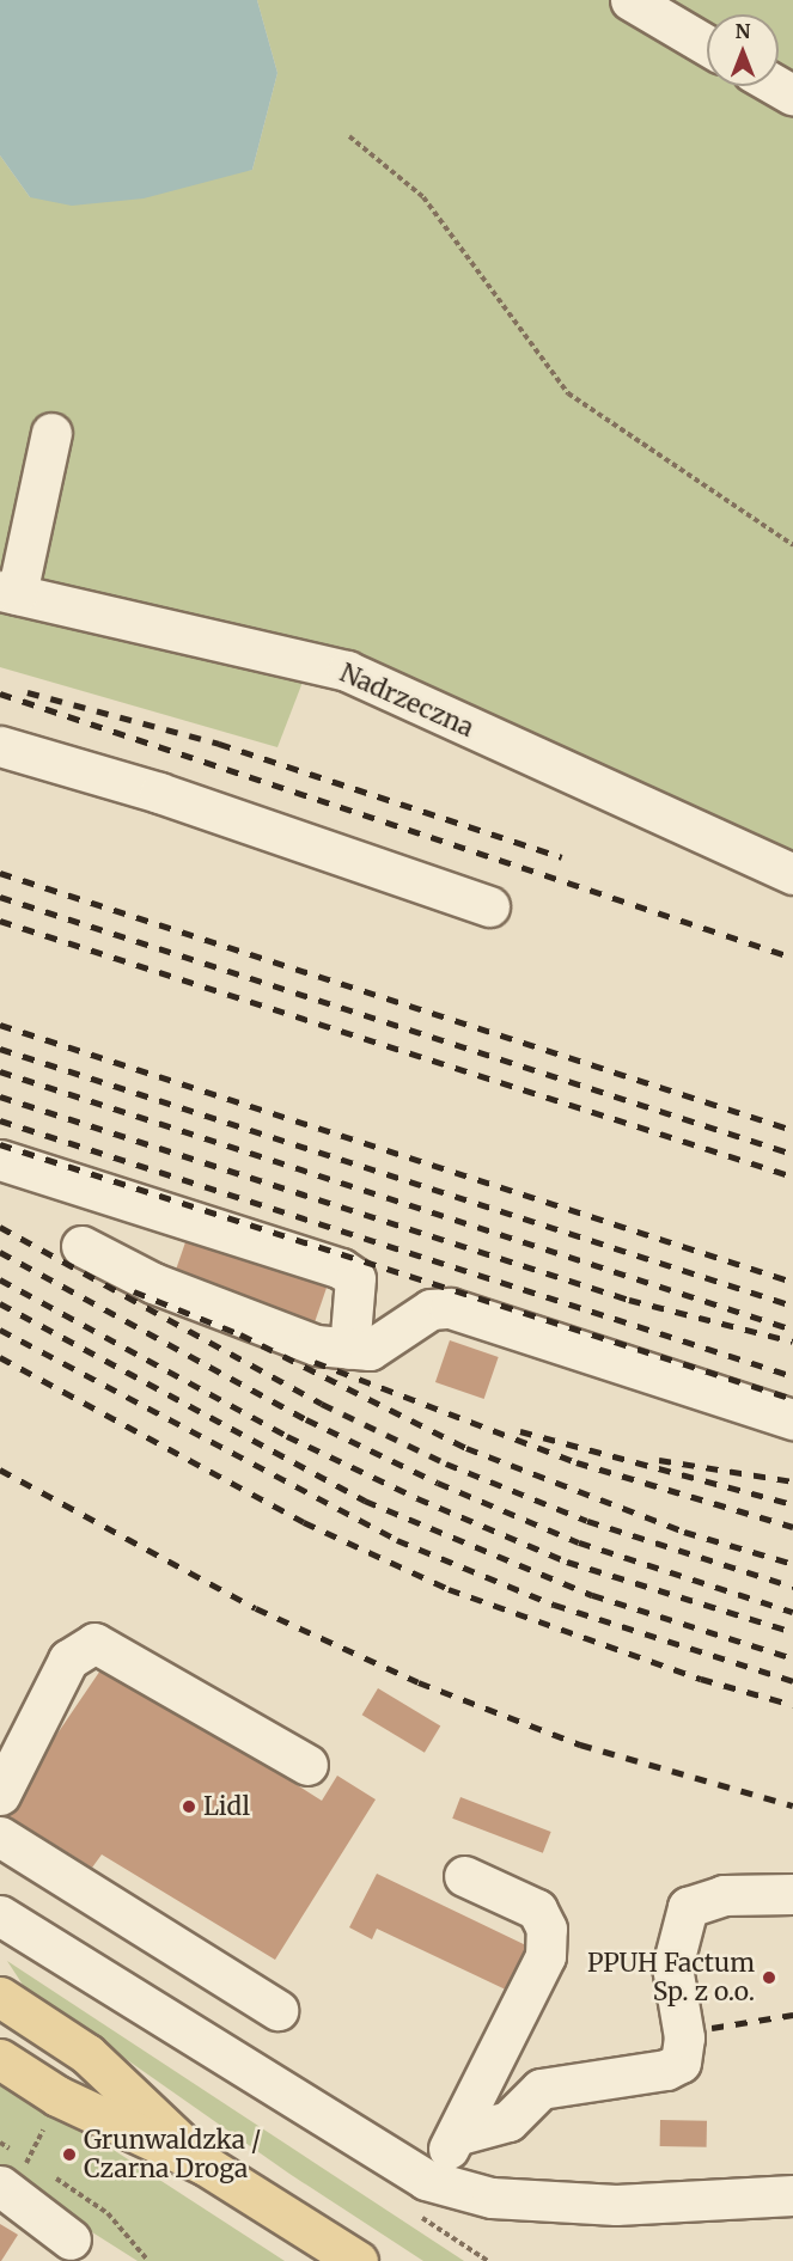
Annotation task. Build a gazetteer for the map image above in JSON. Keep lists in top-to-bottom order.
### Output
{
  "streets": {
    "street": ["Nadrzeczna"]
  },
  "places": ["Lidl", "PPUH Factum Sp. z o.o.", "Grunwaldzka / Czarna Droga"],
  "north": "top"
}
